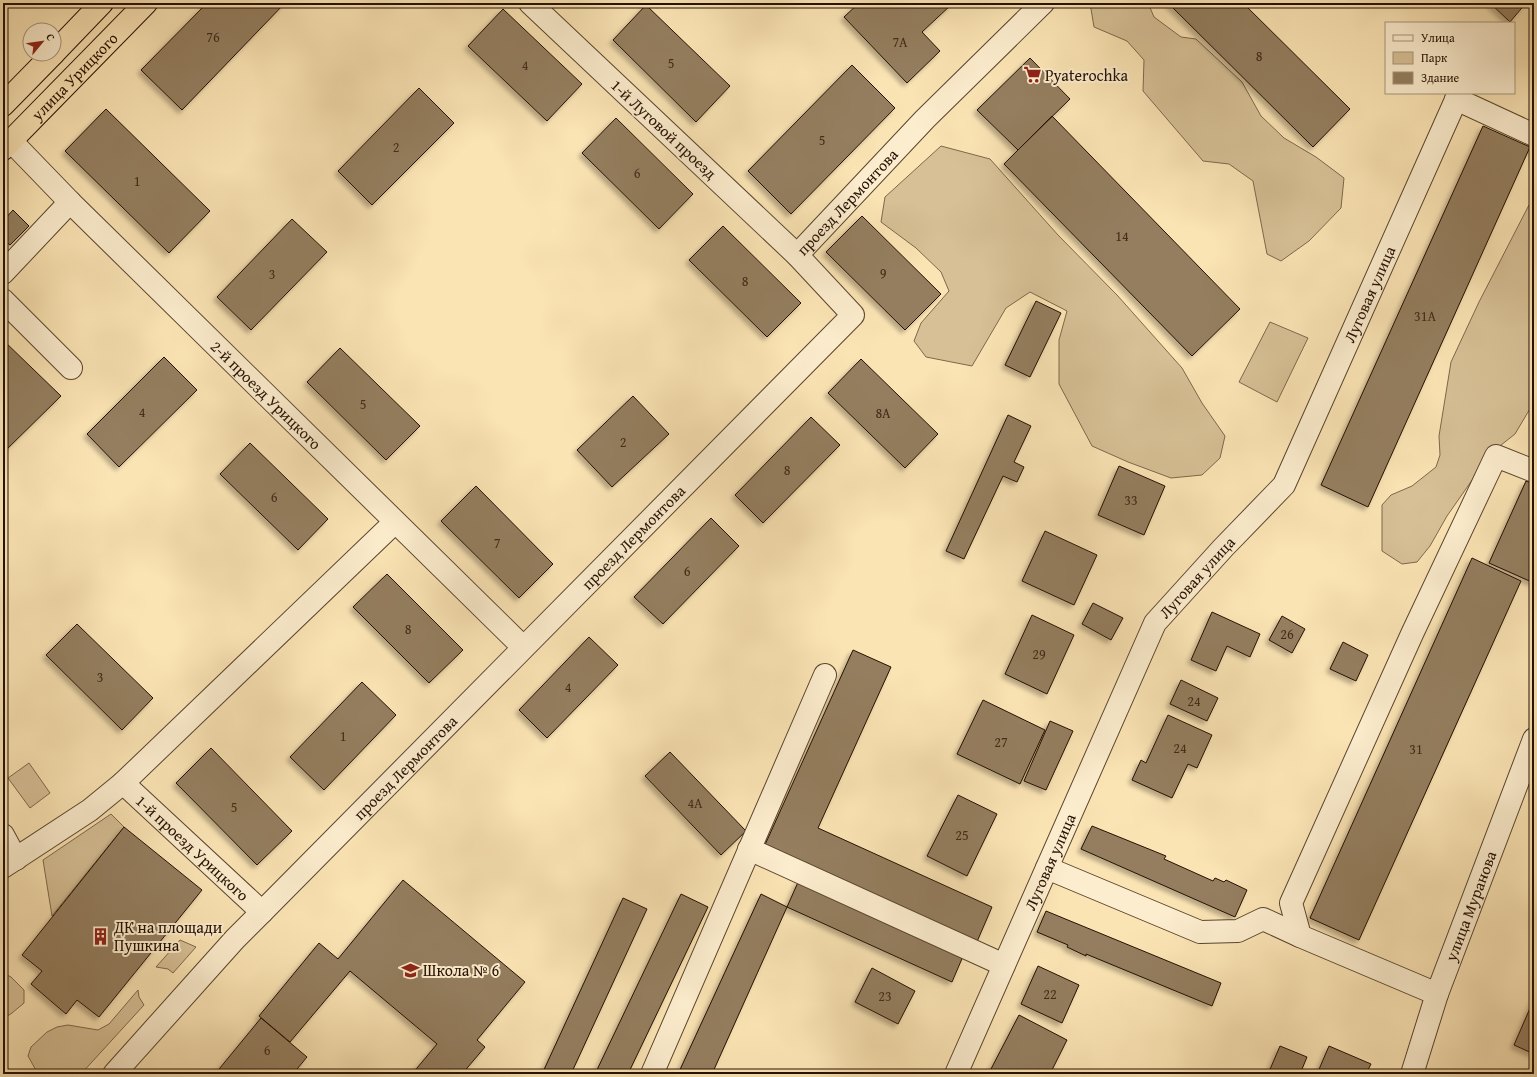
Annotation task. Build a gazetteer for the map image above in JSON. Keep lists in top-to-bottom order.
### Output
{
  "streets": {
    "highway": ["улица Урицкого"],
    "street": [
      "1-й Луговой проезд",
      "проезд Лермонтова",
      "Луговая улица",
      "2-й проезд Урицкого",
      "1-й проезд Урицкого",
      "улица Муранова"
    ]
  },
  "crossings": [
    ["улица Урицкого", "2-й проезд Урицкого"],
    ["1-й Луговой проезд", "проезд Лермонтова"],
    ["проезд Лермонтова", "2-й проезд Урицкого"],
    ["проезд Лермонтова", "1-й проезд Урицкого"]
  ],
  "places": {
    "supermarket": ["Pyaterochka"],
    "building": ["ДК на площади Пушкина"],
    "school or university": ["Школа № 6"]
  },
  "house_numbers": [
    "76",
    "7А",
    "8",
    "5",
    "4",
    "5",
    "2",
    "6",
    "1",
    "14",
    "9",
    "3",
    "8",
    "31А",
    "5",
    "4",
    "8А",
    "2",
    "8",
    "6",
    "33",
    "7",
    "6",
    "8",
    "26",
    "29",
    "3",
    "4",
    "24",
    "1",
    "27",
    "24",
    "31",
    "4А",
    "5",
    "25",
    "22",
    "23",
    "6"
  ],
  "legend": ["Улица", "Парк", "Здание"],
  "north": "top right"
}
